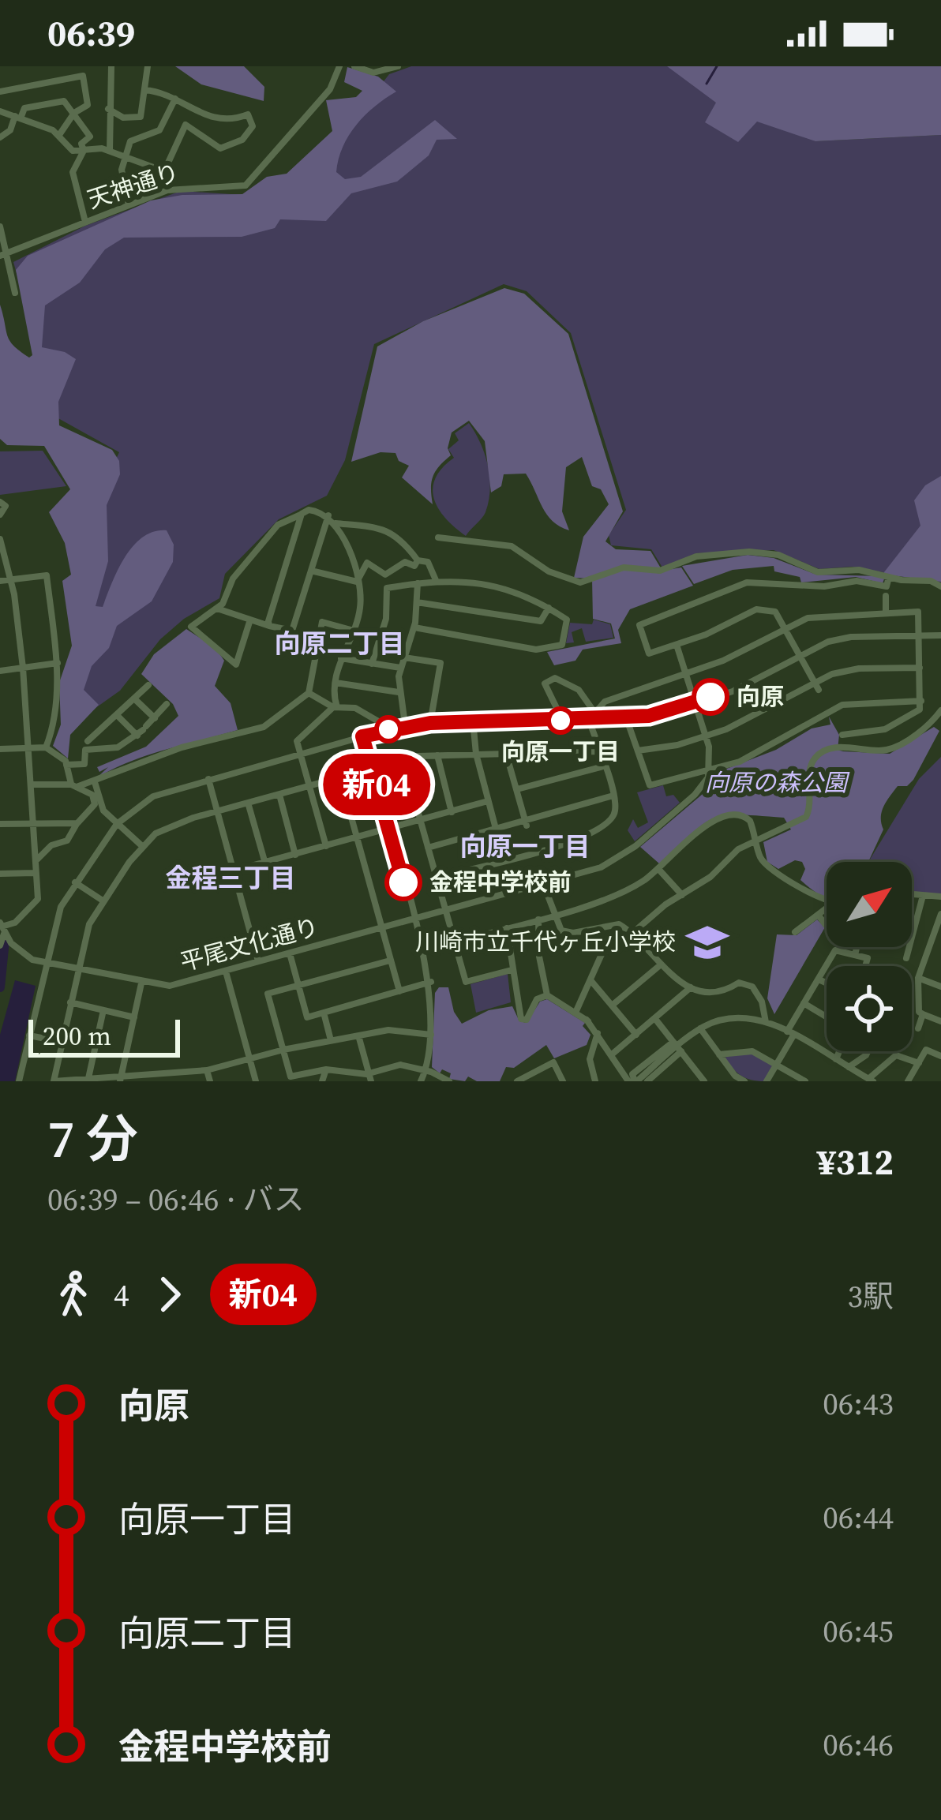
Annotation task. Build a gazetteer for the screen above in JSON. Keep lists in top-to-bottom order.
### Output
{
  "streets": {
    "street": ["天神通り", "平尾文化通り"]
  },
  "districts": ["向原二丁目", "向原一丁目", "金程三丁目"],
  "parks": ["向原の森公園"],
  "places": {
    "other": ["向原", "向原一丁目", "金程中学校前"],
    "school or university": ["川崎市立千代ヶ丘小学校"]
  },
  "lines": ["bus line 新04"],
  "scale_bar": "200 m",
  "north": "top right",
  "page": {
    "status": "06:39",
    "on_map": "新04",
    "scale": "200 m",
    "heading": ["7 分", "06:39 – 06:46 · バス", "¥312"],
    "legs": ["4", "新04", "3駅"],
    "list": [
      {
        "name": "向原",
        "value": "06:43"
      },
      {
        "name": "向原一丁目",
        "value": "06:44"
      },
      {
        "name": "向原二丁目",
        "value": "06:45"
      },
      {
        "name": "金程中学校前",
        "value": "06:46"
      }
    ]
  }
}
